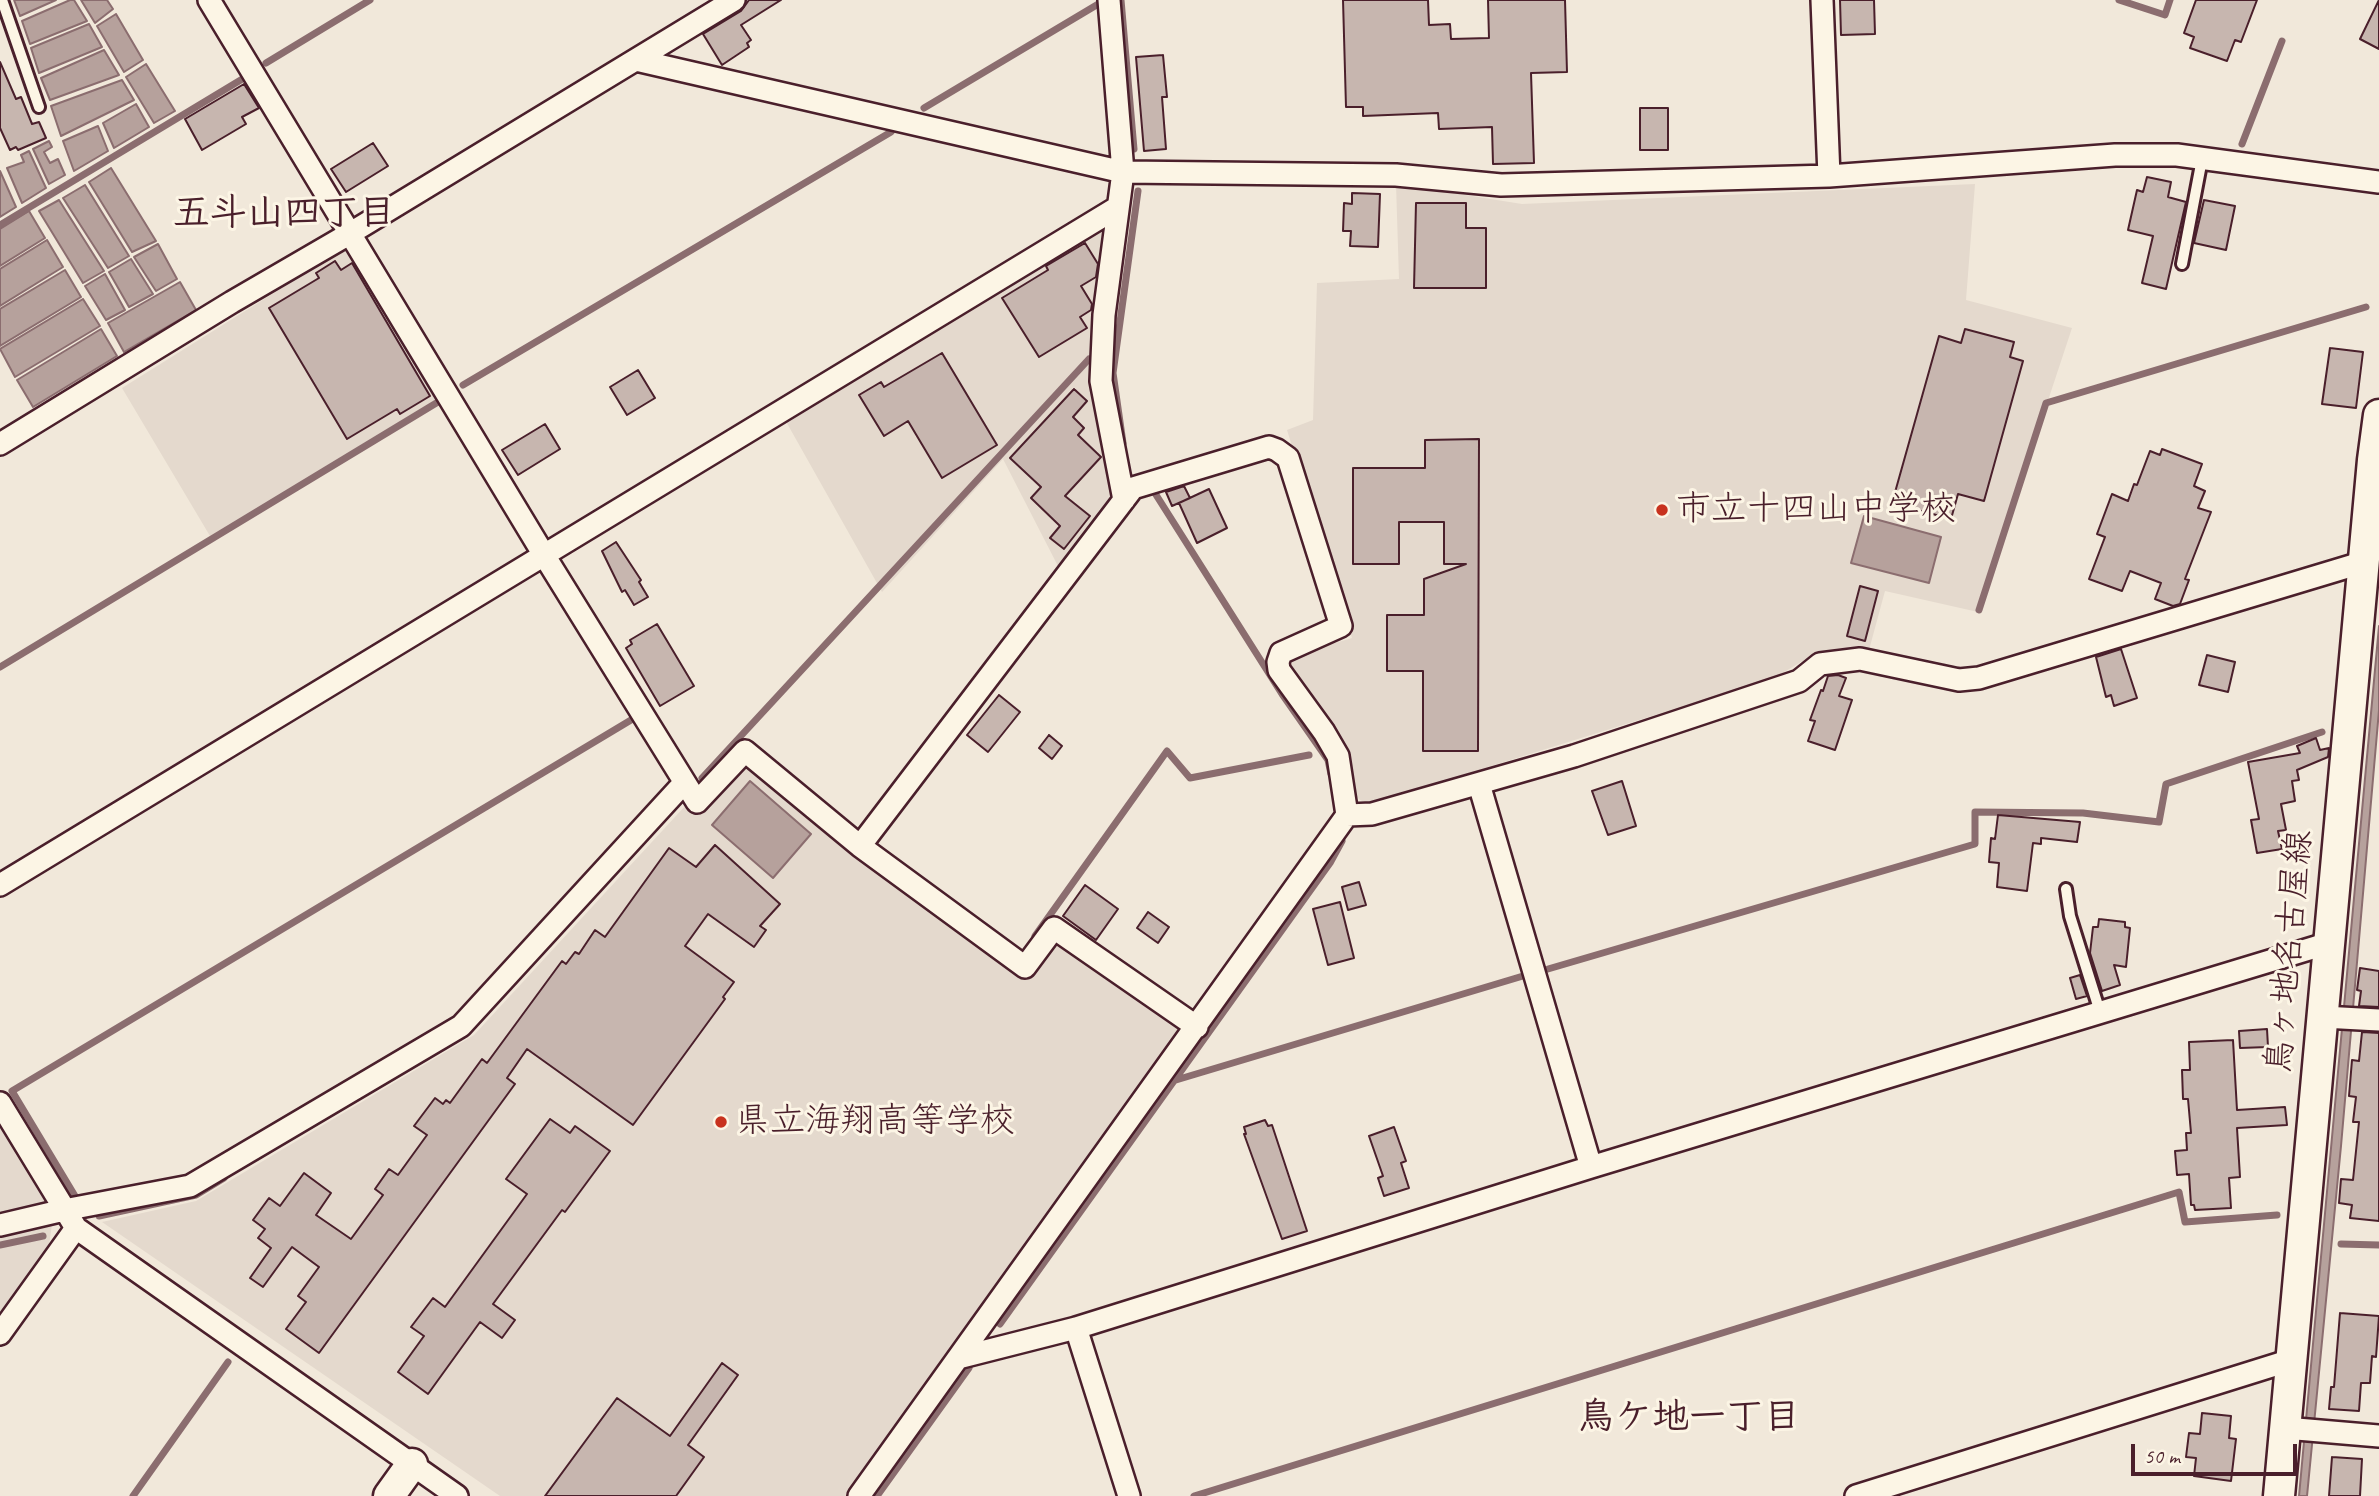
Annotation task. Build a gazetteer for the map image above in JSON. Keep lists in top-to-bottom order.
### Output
{
  "streets": {
    "main road": ["鳥ヶ地名古屋線"]
  },
  "districts": ["五斗山四丁目", "鳥ケ地一丁目"],
  "places": ["市立十四山中学校", "県立海翔高等学校"],
  "scale_bar": "50 m"
}
